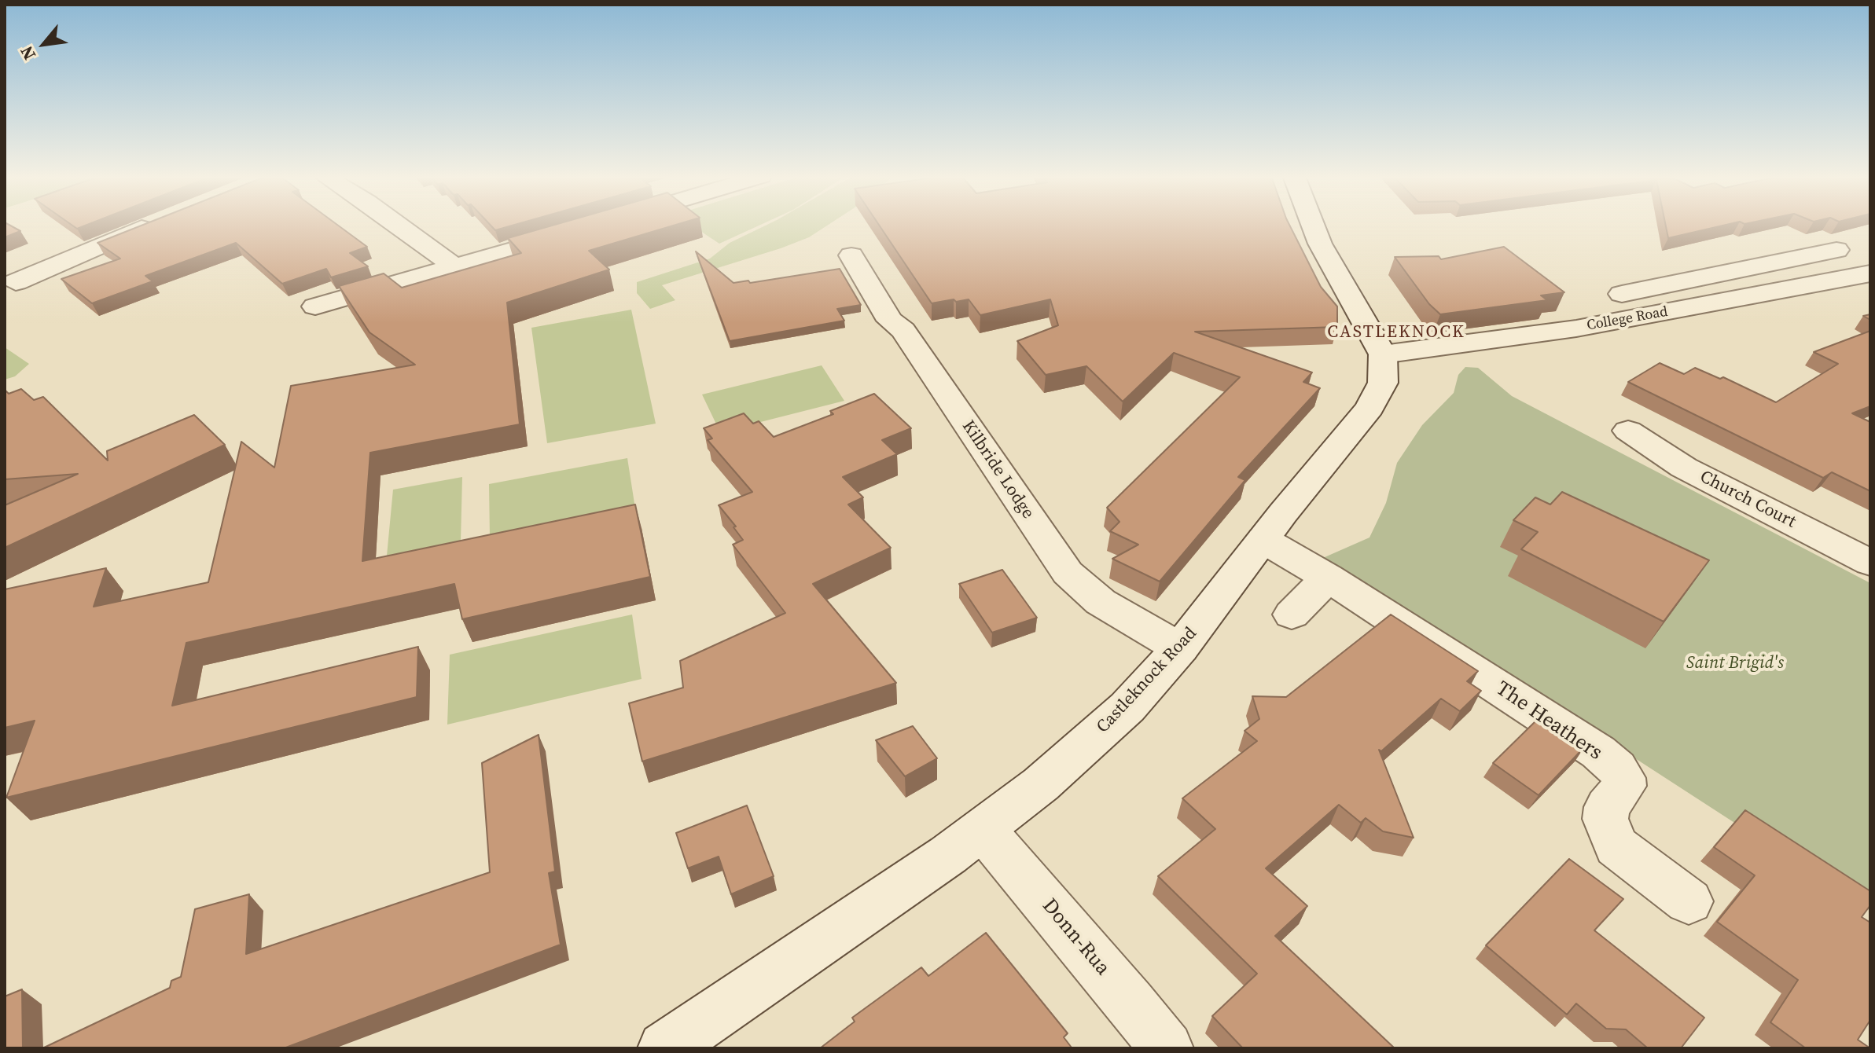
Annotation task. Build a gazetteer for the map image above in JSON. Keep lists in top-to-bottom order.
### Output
{
  "streets": {
    "street": [
      "College Road",
      "Kilbride Lodge",
      "Church Court",
      "Castleknock Road",
      "The Heathers",
      "Donn-Rua"
    ]
  },
  "crossings": [
    ["College Road", "Castleknock Road"],
    ["Kilbride Lodge", "Castleknock Road"],
    ["Castleknock Road", "The Heathers"],
    ["Castleknock Road", "Donn-Rua"]
  ],
  "districts": ["CASTLEKNOCK"],
  "parks": ["Saint Brigid's"],
  "north": "bottom left"
}
